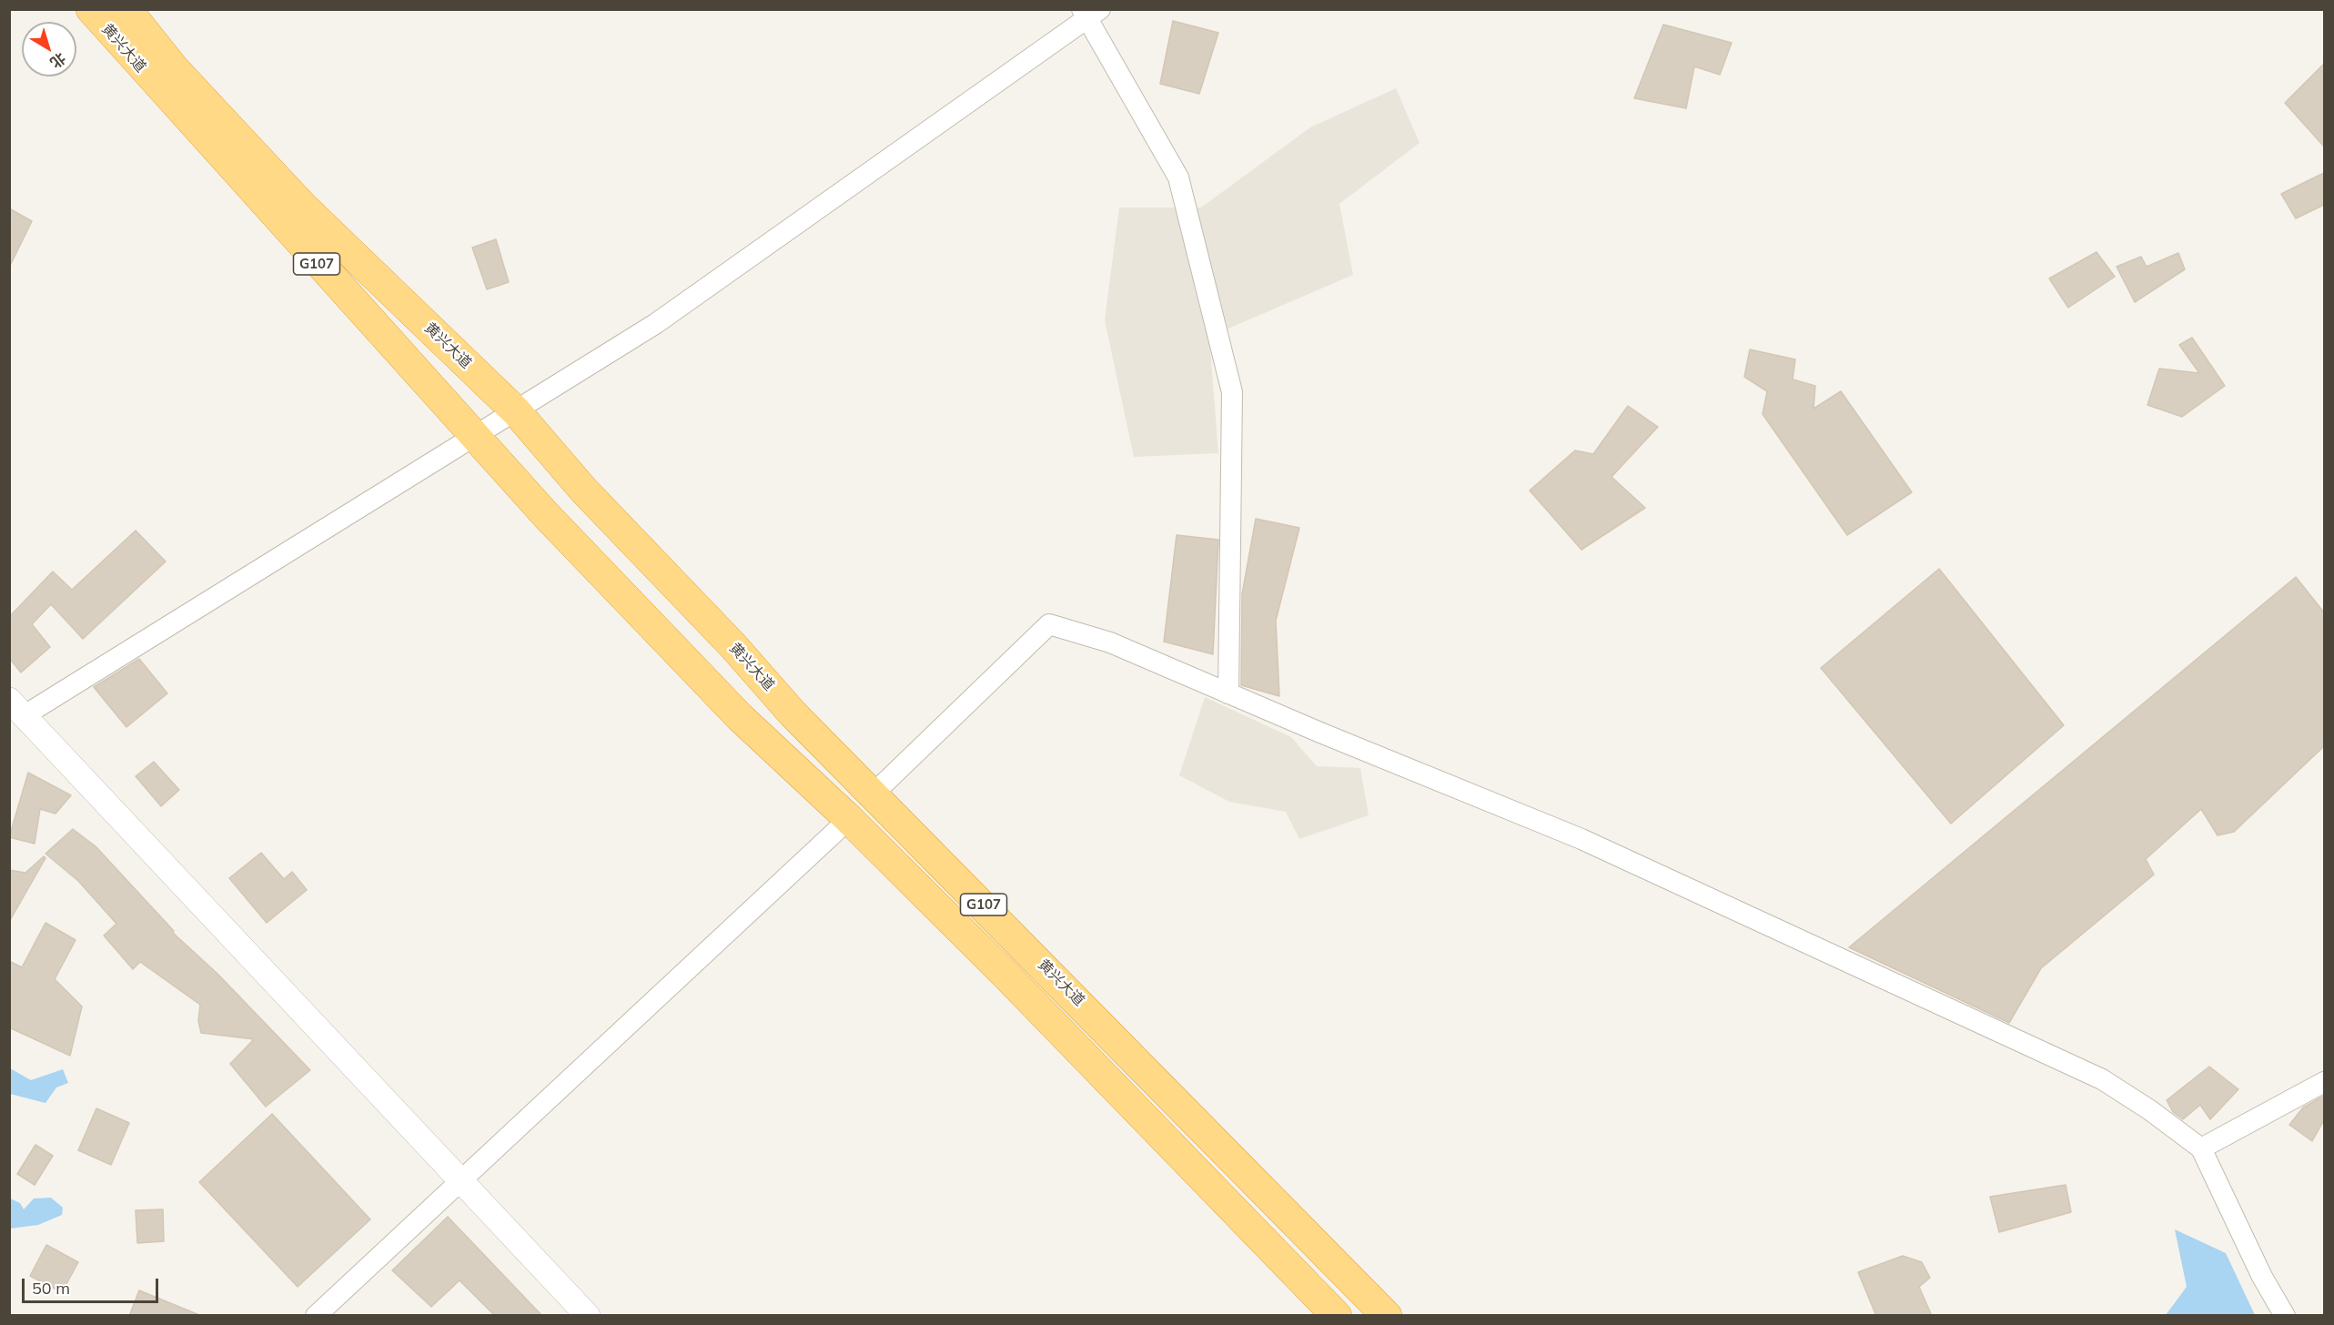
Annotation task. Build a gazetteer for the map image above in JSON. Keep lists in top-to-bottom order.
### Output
{
  "streets": {
    "highway": ["黄兴大道", "G107"]
  },
  "scale_bar": "50 m",
  "north": "bottom right"
}
